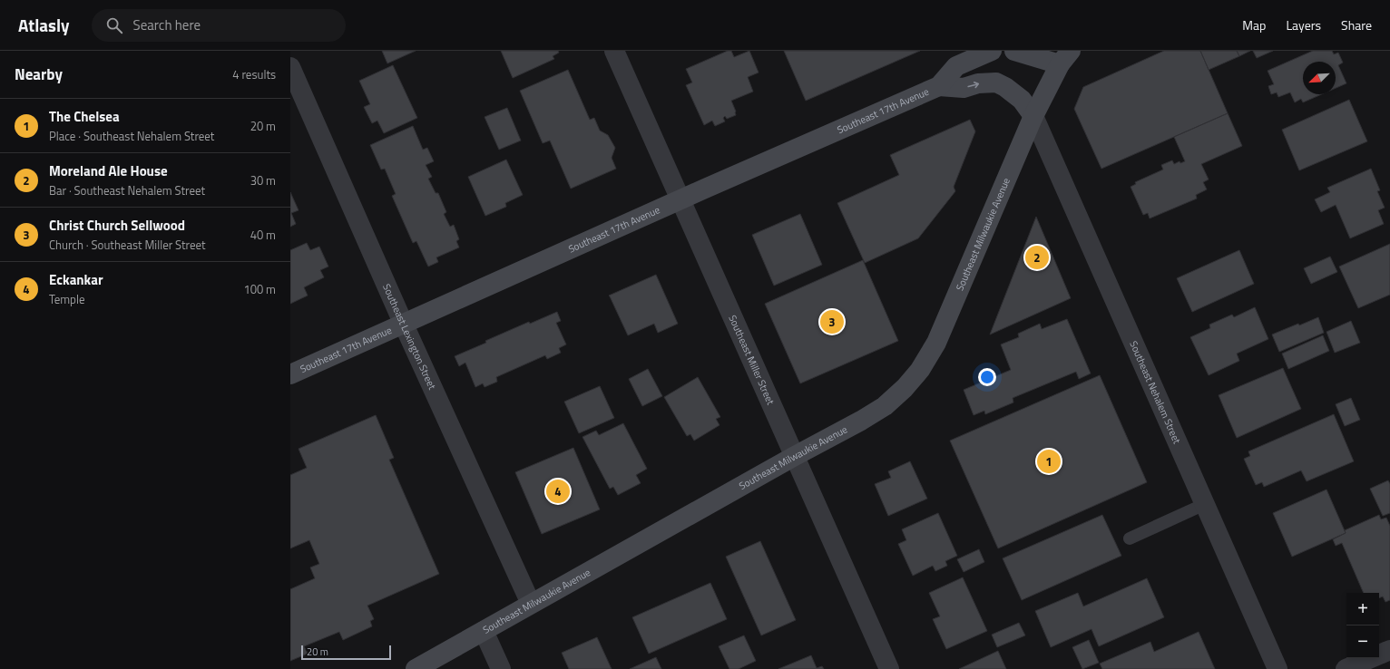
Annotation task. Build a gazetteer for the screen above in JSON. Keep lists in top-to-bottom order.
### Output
{
  "streets": {
    "street": [
      "Southeast 17th Avenue",
      "Southeast Milwaukie Avenue",
      "Southeast Lexington Street",
      "Southeast Miller Street",
      "Southeast Nehalem Street"
    ]
  },
  "crossings": [
    ["Southeast 17th Avenue", "Southeast Milwaukie Avenue"],
    ["Southeast 17th Avenue", "Southeast Lexington Street"],
    ["Southeast 17th Avenue", "Southeast Miller Street"],
    ["Southeast 17th Avenue", "Southeast Nehalem Street"],
    ["Southeast Milwaukie Avenue", "Southeast Lexington Street"],
    ["Southeast Milwaukie Avenue", "Southeast Miller Street"],
    ["Southeast Milwaukie Avenue", "Southeast Nehalem Street"]
  ],
  "scale_bar": "20 m",
  "north": "bottom left",
  "page": {
    "header": "Atlasly",
    "search": "Search here",
    "nav": ["Map", "Layers", "Share"],
    "heading": ["Nearby", "4 results"],
    "list": [
      {
        "mark": "1",
        "name": "The Chelsea",
        "note": "Place · Southeast Nehalem Street",
        "value": "20 m"
      },
      {
        "mark": "2",
        "name": "Moreland Ale House",
        "note": "Bar · Southeast Nehalem Street",
        "value": "30 m"
      },
      {
        "mark": "3",
        "name": "Christ Church Sellwood",
        "note": "Church · Southeast Miller Street",
        "value": "40 m"
      },
      {
        "mark": "4",
        "name": "Eckankar",
        "note": "Temple",
        "value": "100 m"
      }
    ],
    "pins": [
      "2",
      "3",
      "1",
      "4"
    ],
    "map_buttons": ["+", "−"],
    "scale": "20 m"
  }
}
